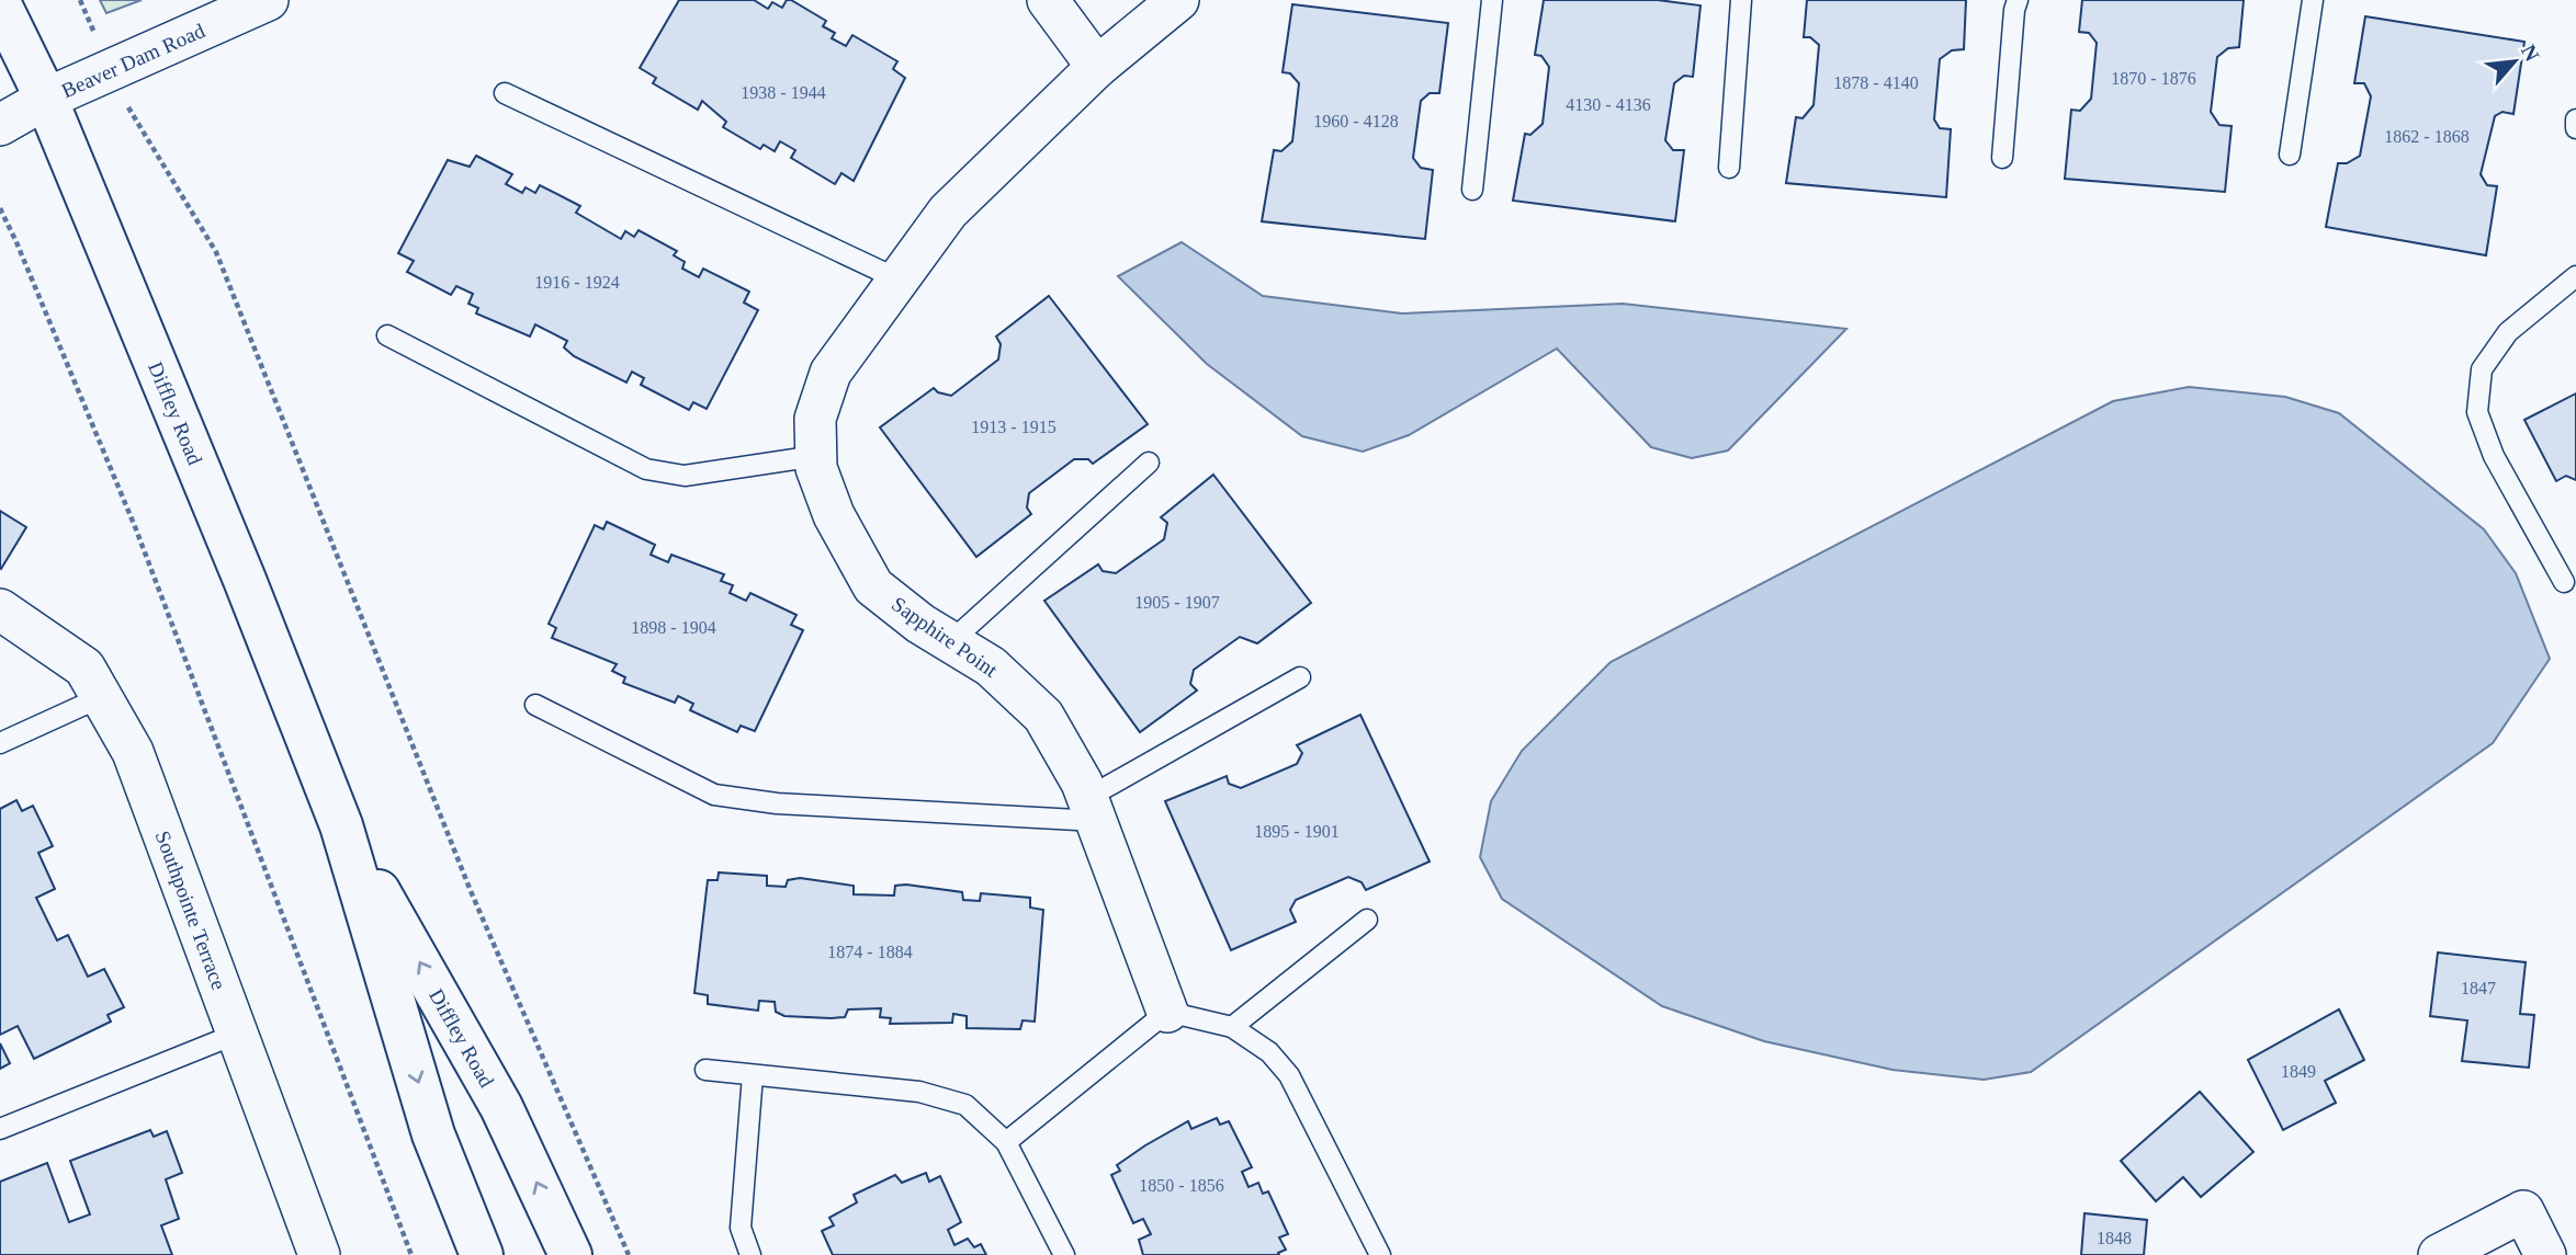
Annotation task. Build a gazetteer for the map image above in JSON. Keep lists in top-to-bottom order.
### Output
{
  "streets": {
    "main road": ["Diffley Road"],
    "street": ["Beaver Dam Road", "Sapphire Point", "Southpointe Terrace"]
  },
  "crossings": [
    ["Beaver Dam Road", "Diffley Road"]
  ],
  "house_numbers": [
    "1870 - 1876",
    "1878 - 4140",
    "1938 - 1944",
    "4130 - 4136",
    "1960 - 4128",
    "1862 - 1868",
    "1916 - 1924",
    "1913 - 1915",
    "1905 - 1907",
    "1898 - 1904",
    "1895 - 1901",
    "1874 - 1884",
    "1847",
    "1849",
    "1850 - 1856",
    "1848"
  ],
  "north": "top right"
}
